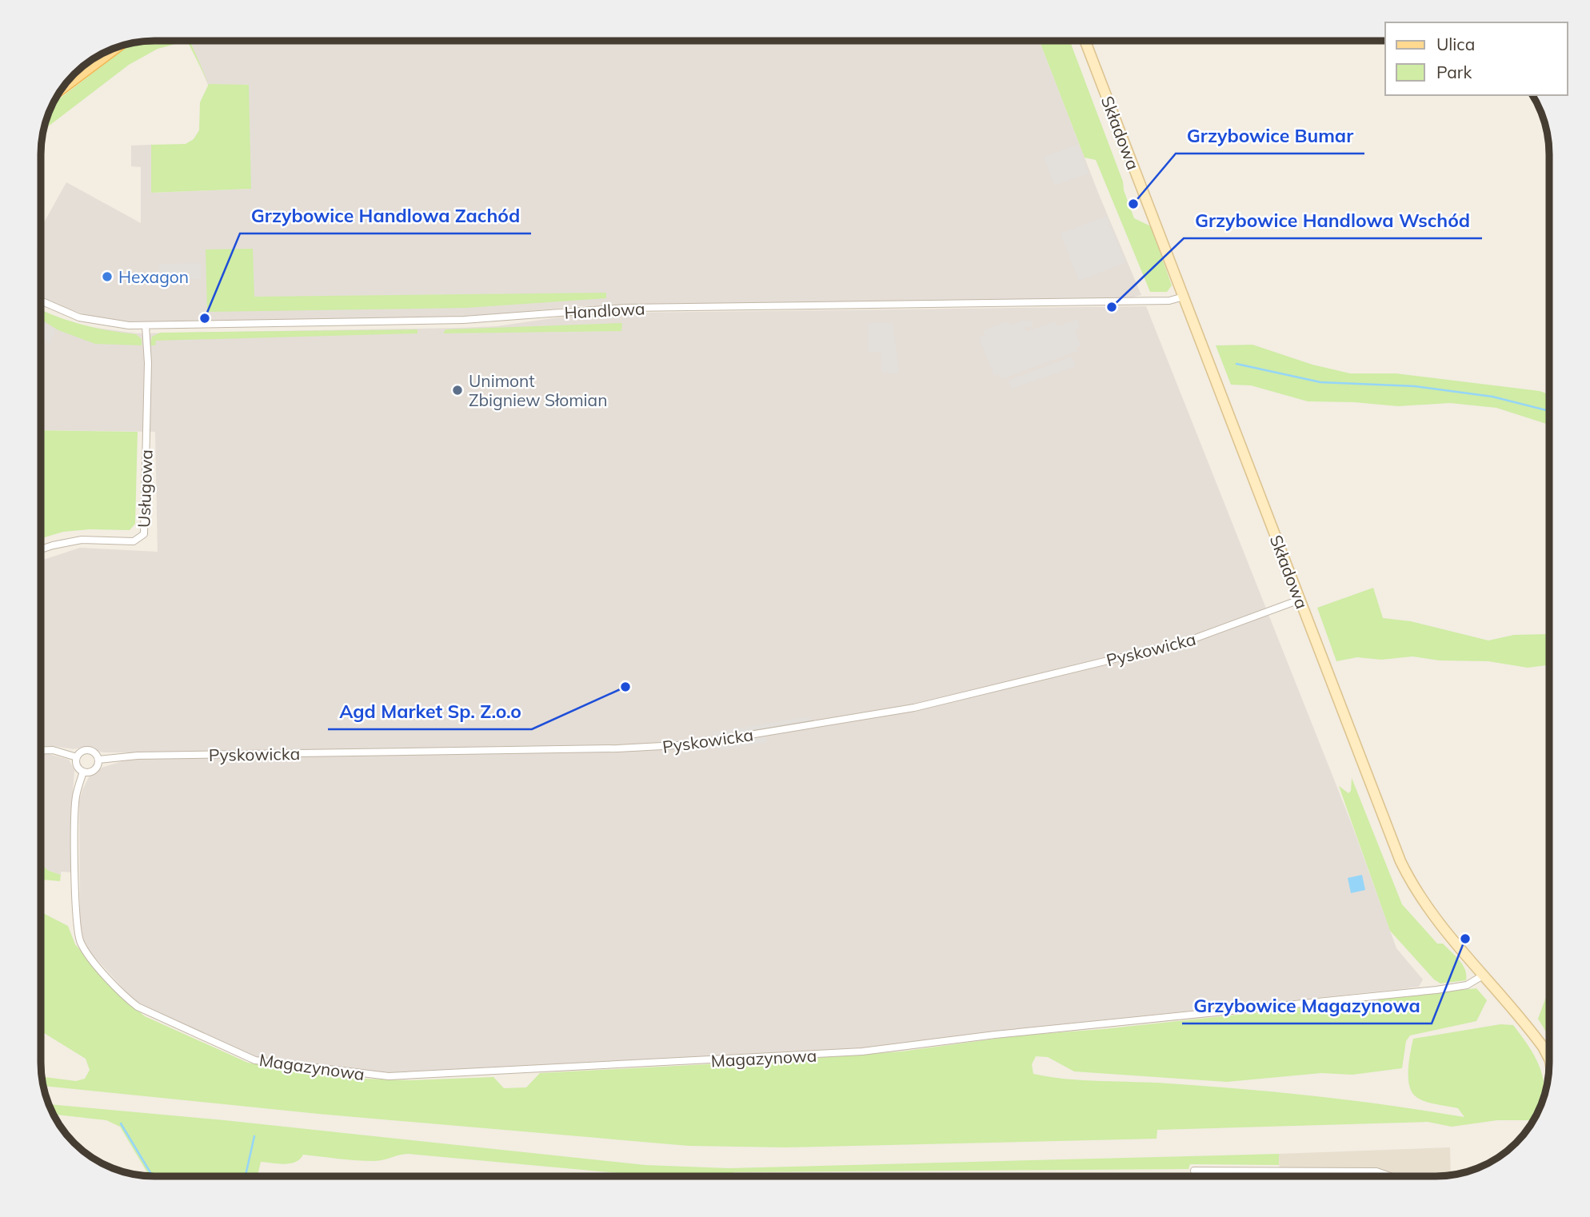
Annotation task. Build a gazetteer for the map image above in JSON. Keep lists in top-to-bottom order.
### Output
{
  "streets": {
    "main road": ["Składowa"],
    "street": [
      "Handlowa",
      "Usługowa",
      "Pyskowicka",
      "Magazynowa"
    ]
  },
  "crossings": [
    ["Składowa", "Handlowa"],
    ["Składowa", "Pyskowicka"],
    ["Składowa", "Magazynowa"],
    ["Handlowa", "Usługowa"],
    ["Pyskowicka", "Magazynowa"]
  ],
  "places": [
    "Grzybowice Bumar",
    "Hexagon",
    "Grzybowice Handlowa Wschód",
    "Grzybowice Handlowa Zachód",
    "Unimont Zbigniew Słomian",
    "Agd Market Sp. Z.o.o",
    "Grzybowice Magazynowa"
  ],
  "legend": ["Ulica", "Park"]
}
